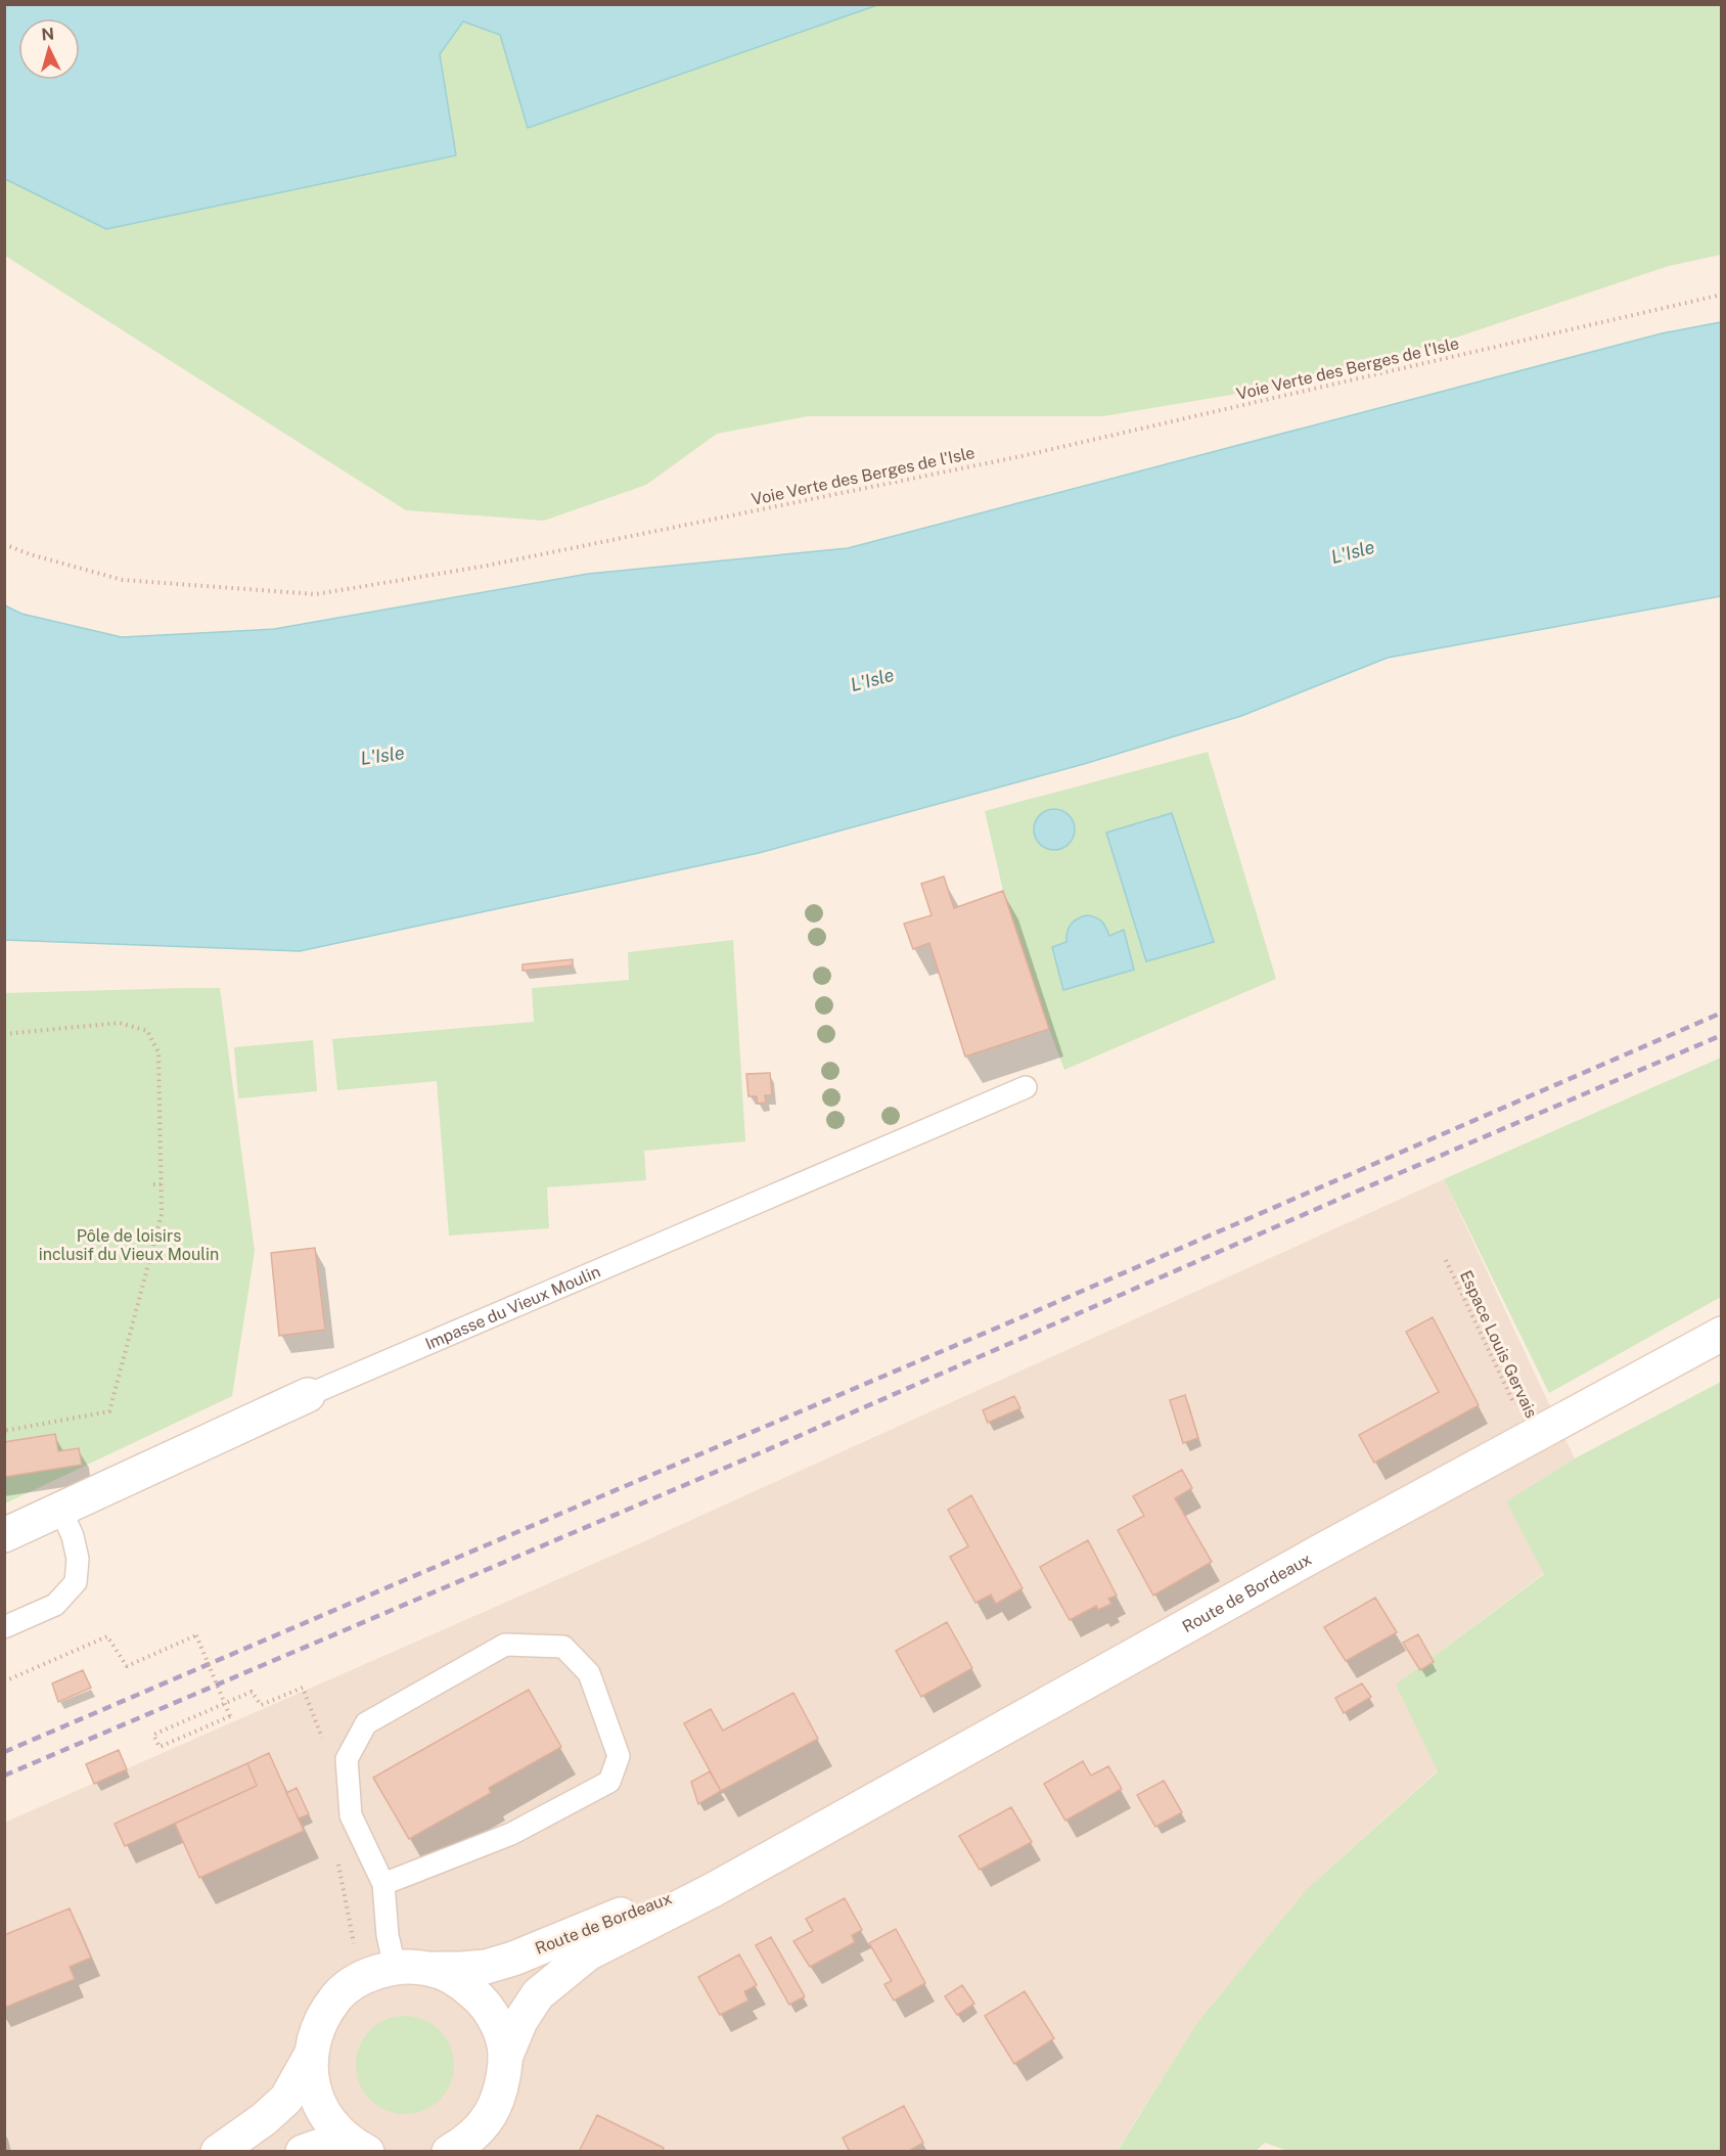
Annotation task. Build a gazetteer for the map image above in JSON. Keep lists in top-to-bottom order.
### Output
{
  "streets": {
    "main road": ["Impasse du Vieux Moulin", "Route de Bordeaux"],
    "path": ["Voie Verte des Berges de l'Isle", "Espace Louis Gervais"]
  },
  "crossings": [
    ["Espace Louis Gervais", "Route de Bordeaux"]
  ],
  "water": ["L'Isle"],
  "parks": ["Pôle de loisirs inclusif du Vieux Moulin"],
  "north": "top"
}
